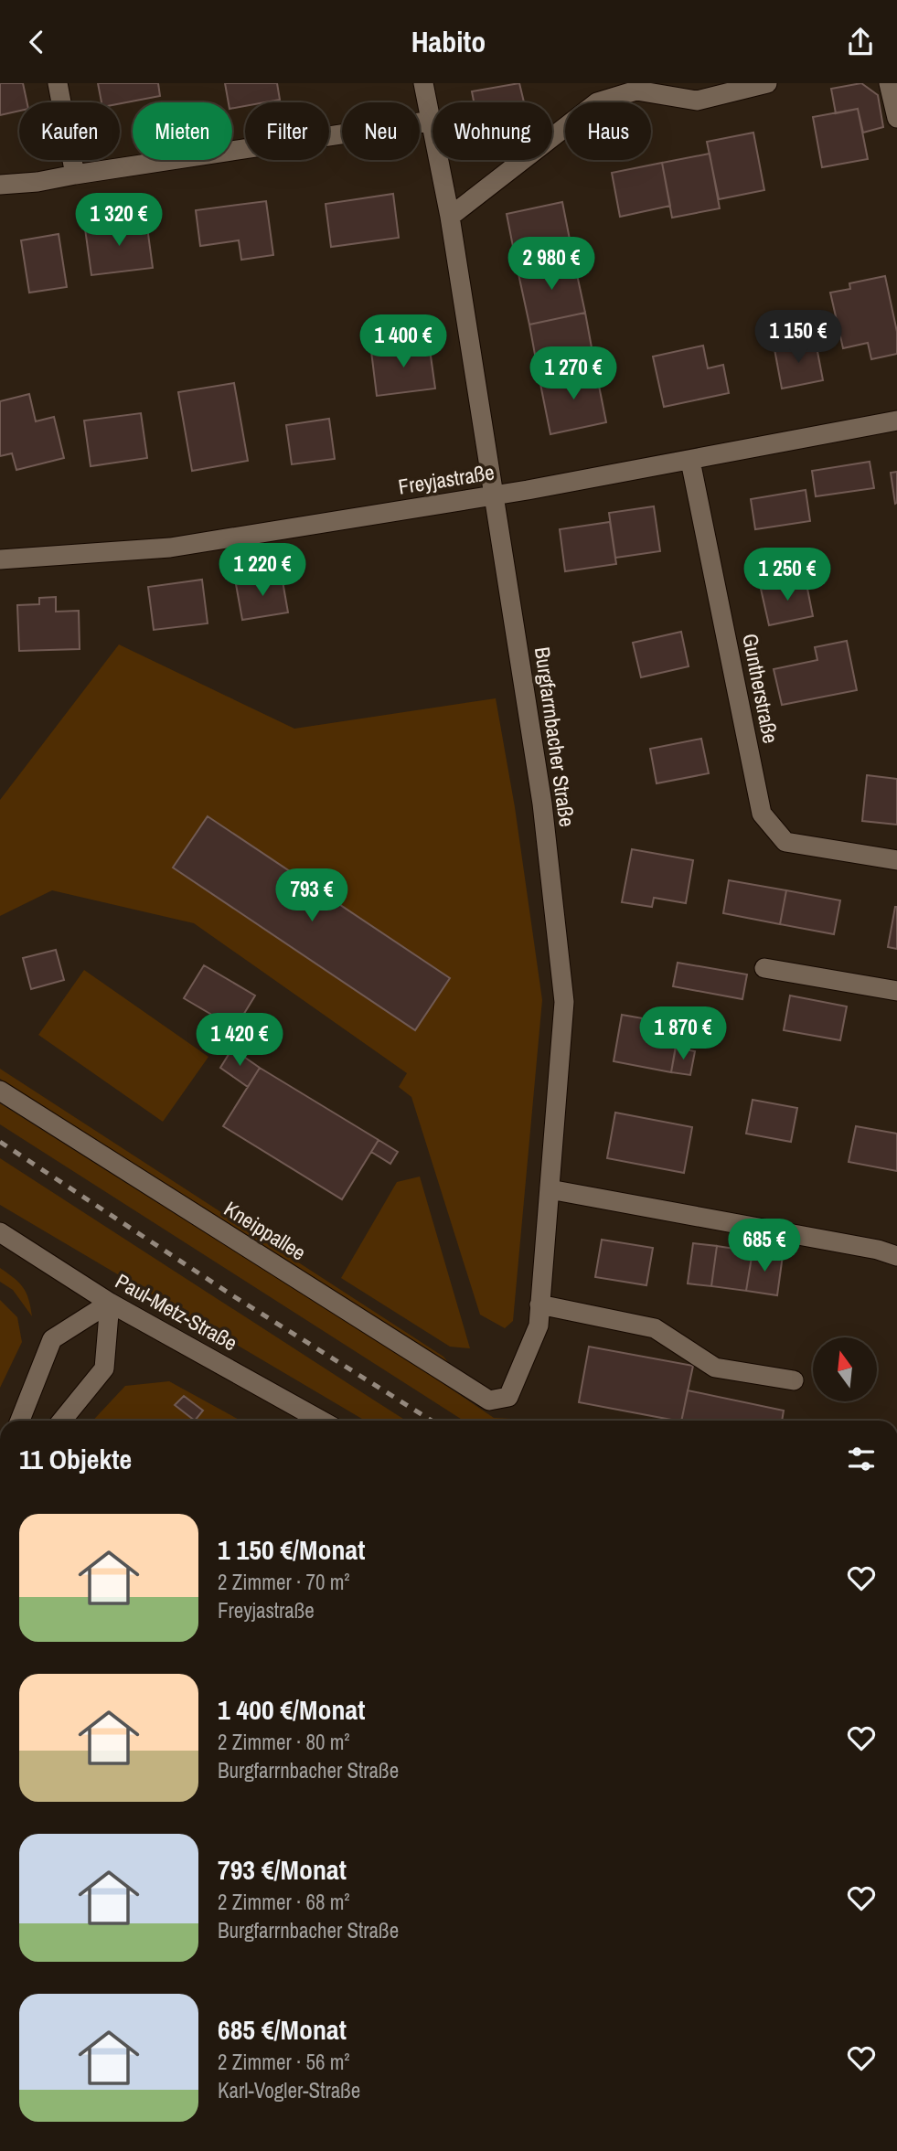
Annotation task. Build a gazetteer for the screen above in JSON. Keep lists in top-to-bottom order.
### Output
{
  "streets": {
    "street": [
      "Freyjastraße",
      "Guntherstraße",
      "Burgfarrnbacher Straße",
      "Kneippallee",
      "Paul-Metz-Straße"
    ]
  },
  "crossings": [
    ["Freyjastraße", "Guntherstraße"],
    ["Freyjastraße", "Burgfarrnbacher Straße"],
    ["Burgfarrnbacher Straße", "Kneippallee"]
  ],
  "north": "top",
  "page": {
    "header": "Habito",
    "chip": [
      "Kaufen",
      "Mieten",
      "Filter",
      "Neu",
      "Wohnung",
      "Haus"
    ],
    "price": [
      "1 320 €",
      "2 980 €",
      "1 150 €",
      "1 400 €",
      "1 270 €",
      "1 220 €",
      "1 250 €",
      "793 €",
      "1 870 €",
      "1 420 €",
      "685 €"
    ],
    "heading": "11 Objekte",
    "list": [
      {
        "name": "1 150 €/Monat",
        "note": "2 Zimmer · 70 m² · Freyjastraße"
      },
      {
        "name": "1 400 €/Monat",
        "note": "2 Zimmer · 80 m² · Burgfarrnbacher Straße"
      },
      {
        "name": "793 €/Monat",
        "note": "2 Zimmer · 68 m² · Burgfarrnbacher Straße"
      },
      {
        "name": "685 €/Monat",
        "note": "2 Zimmer · 56 m² · Karl-Vogler-Straße"
      }
    ]
  }
}
